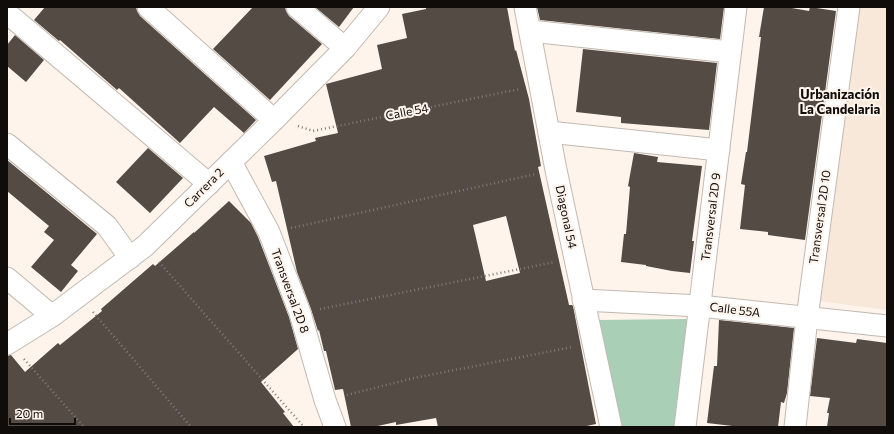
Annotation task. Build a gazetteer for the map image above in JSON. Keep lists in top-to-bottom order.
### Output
{
  "streets": {
    "street": [
      "Carrera 2",
      "Diagonal 54",
      "Transversal 2D 9",
      "Transversal 2D 10",
      "Transversal 2D 8",
      "Calle 55A"
    ],
    "path": ["Calle 54"]
  },
  "crossings": [
    ["Calle 54", "Carrera 2"],
    ["Calle 54", "Diagonal 54"],
    ["Carrera 2", "Transversal 2D 8"],
    ["Diagonal 54", "Calle 55A"],
    ["Transversal 2D 9", "Calle 55A"],
    ["Transversal 2D 10", "Calle 55A"]
  ],
  "districts": ["Urbanización La Candelaria"],
  "scale_bar": "20 m"
}
